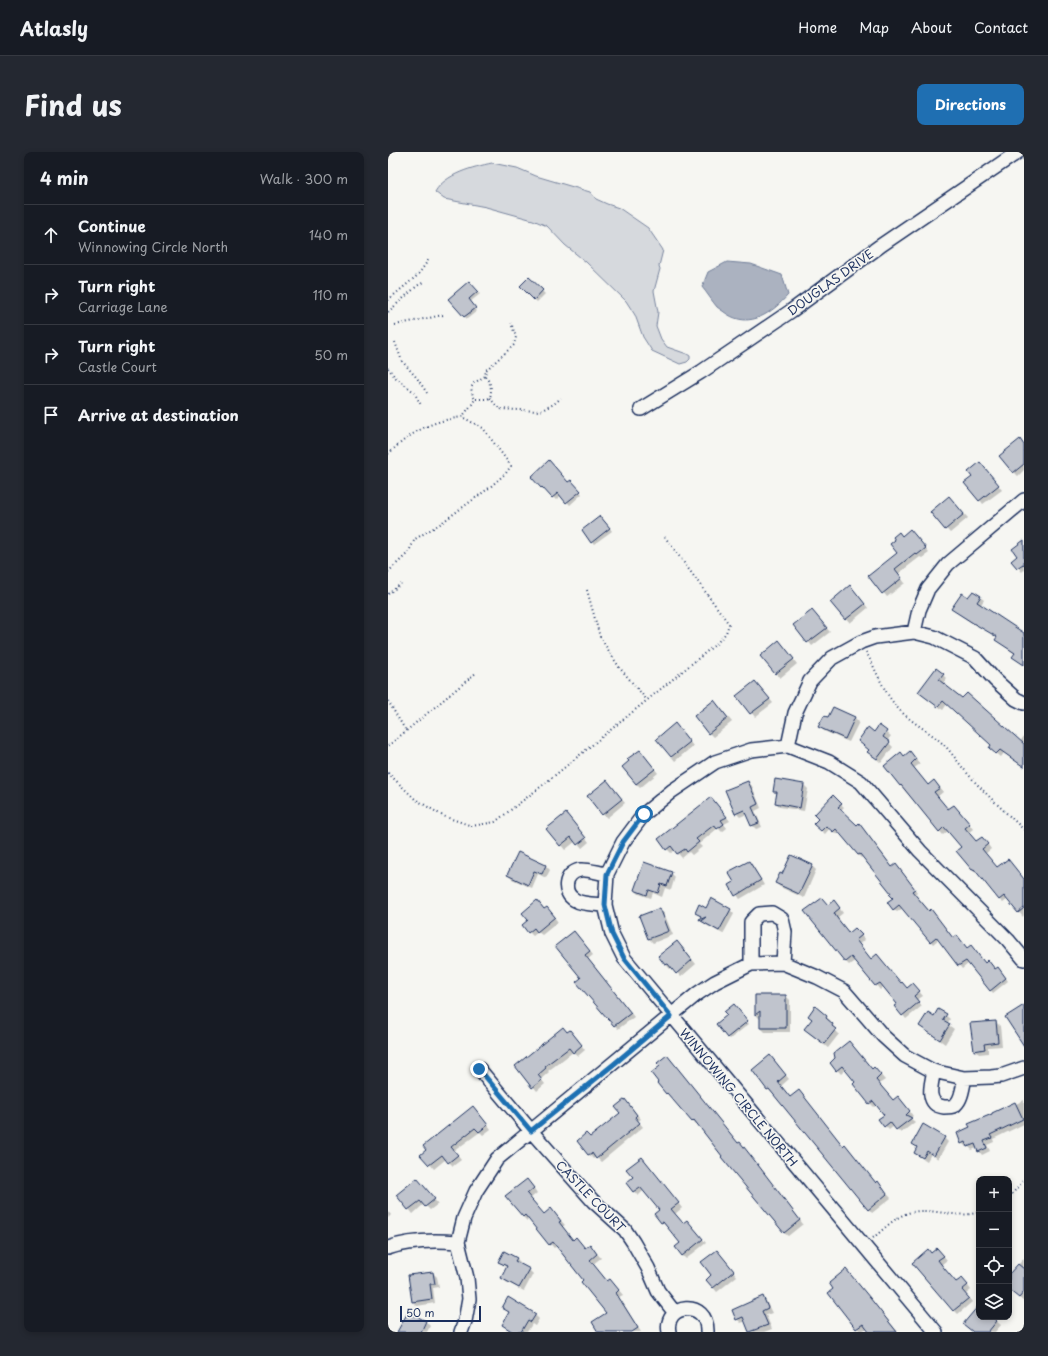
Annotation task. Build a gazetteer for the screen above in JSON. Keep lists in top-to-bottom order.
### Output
{
  "streets": {
    "street": ["DOUGLAS DRIVE", "WINNOWING CIRCLE NORTH", "CASTLE COURT"]
  },
  "scale_bar": "50 m",
  "page": {
    "header": "Atlasly",
    "nav": [
      "Home",
      "Map",
      "About",
      "Contact"
    ],
    "title": "Find us",
    "buttons": "Directions",
    "heading": ["4 min", "Walk · 300 m"],
    "list": [
      ["Continue", "Winnowing Circle North", "140 m"],
      ["Turn right", "Carriage Lane", "110 m"],
      ["Turn right", "Castle Court", "50 m"],
      "Arrive at destination"
    ],
    "map_buttons": ["+", "−"],
    "scale": "50 m"
  }
}
